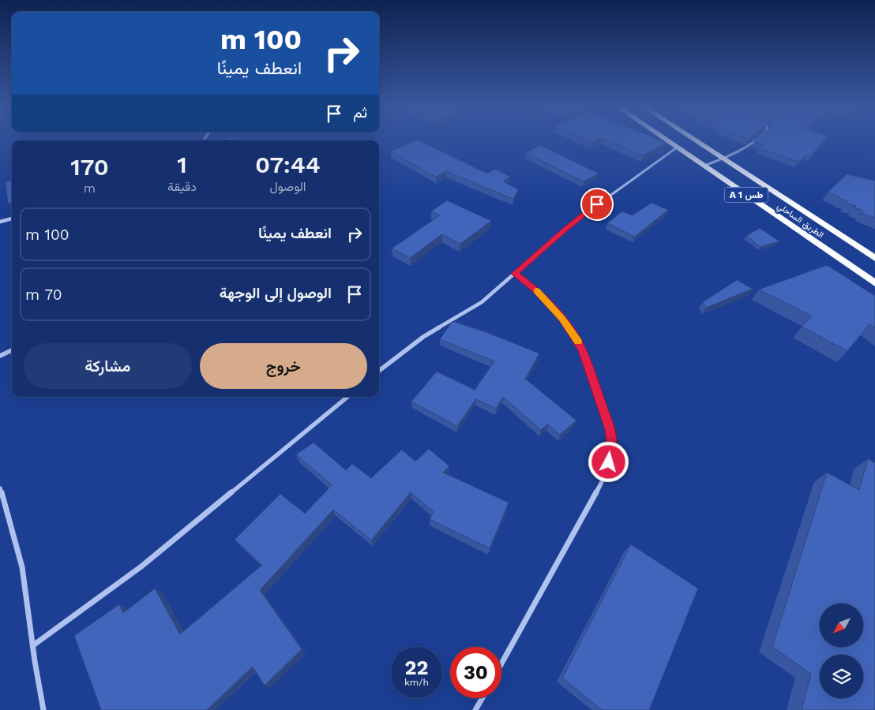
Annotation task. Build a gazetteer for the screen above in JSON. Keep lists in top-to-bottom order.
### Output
{
  "streets": {
    "highway": ["A 1 طس", "الطريق الساحلي"]
  },
  "north": "bottom left",
  "page": {
    "turn": ["100 m", "انعطف يمينًا"],
    "then": "ثم",
    "eta": [
      "07:44",
      "الوصول",
      "1",
      "دقيقة",
      "170",
      "m"
    ],
    "list": [
      {
        "name": "انعطف يمينًا",
        "value": "100 m"
      },
      {
        "name": "الوصول إلى الوجهة",
        "value": "70 m"
      }
    ],
    "buttons": ["خروج", "مشاركة"],
    "speed": "22 km/h",
    "limit": "30"
  }
}
